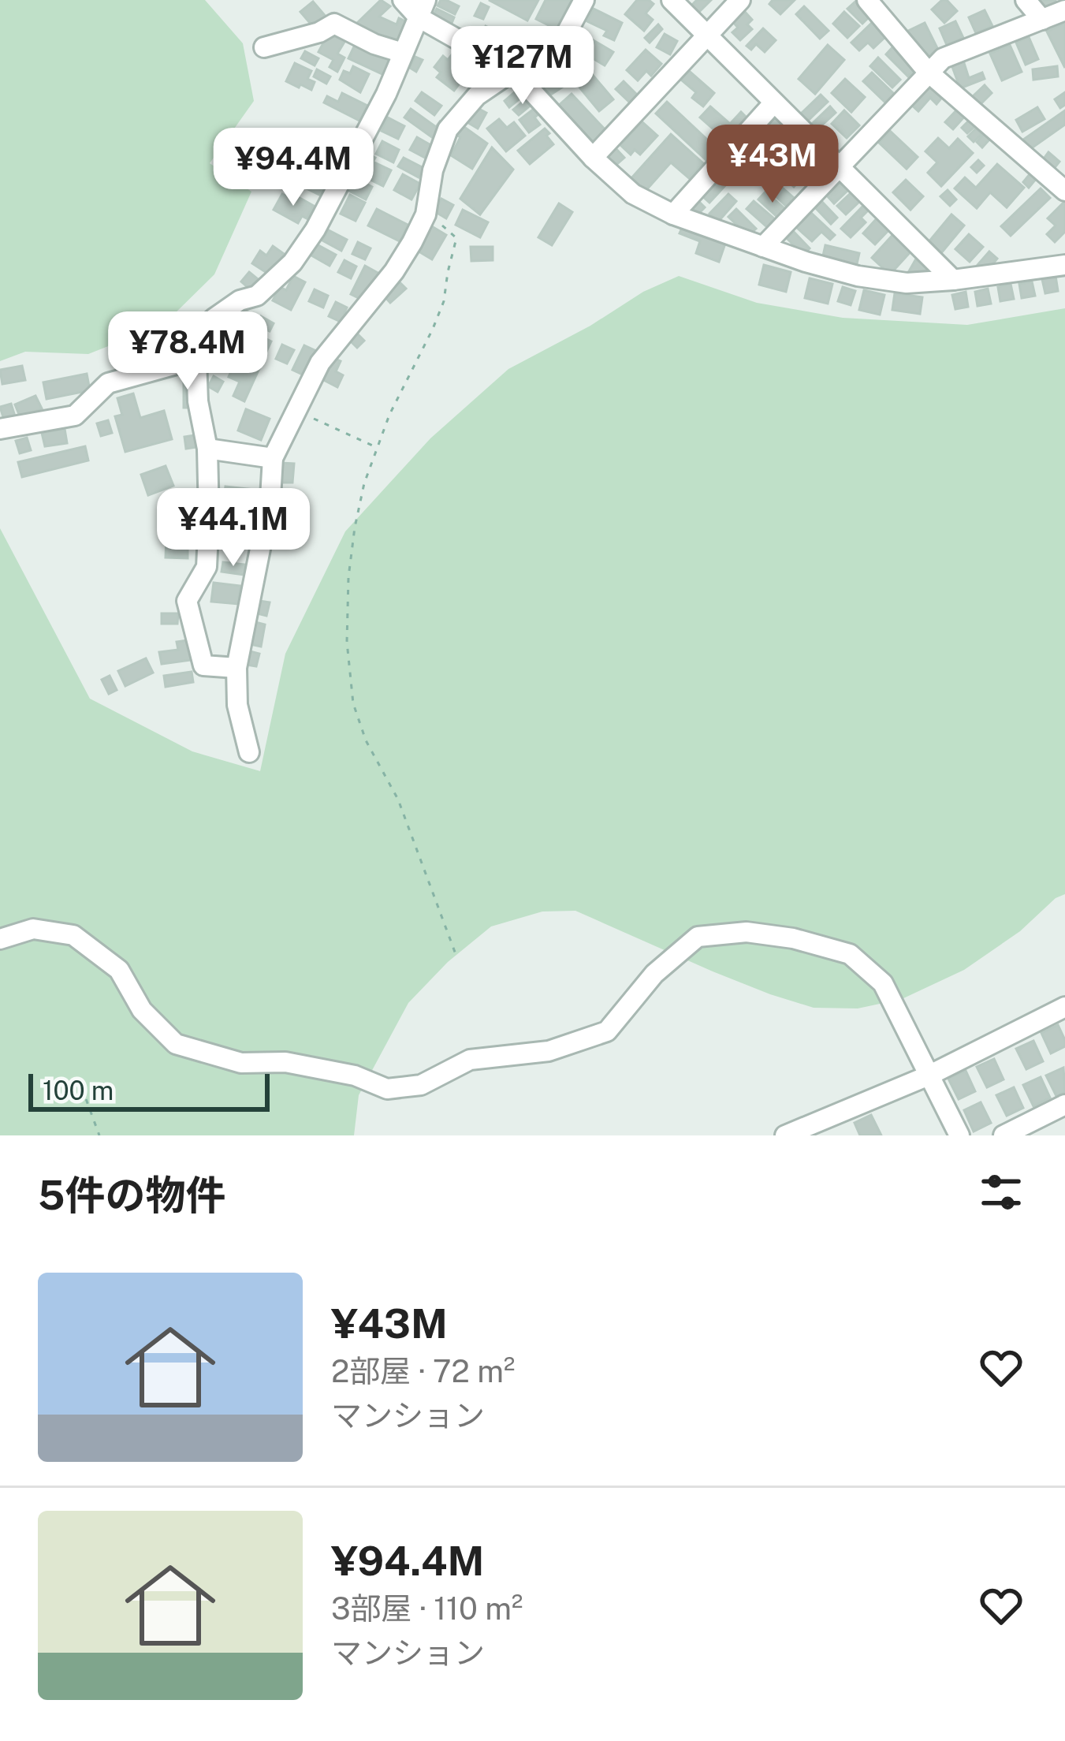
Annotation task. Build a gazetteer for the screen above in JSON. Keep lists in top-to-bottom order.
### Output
{
  "scale_bar": "100 m",
  "page": {
    "price": [
      "¥127M",
      "¥43M",
      "¥94.4M",
      "¥78.4M",
      "¥44.1M"
    ],
    "scale": "100 m",
    "heading": "5件の物件",
    "list": [
      {
        "name": "¥43M",
        "note": "2部屋 · 72 m² · マンション"
      },
      {
        "name": "¥94.4M",
        "note": "3部屋 · 110 m² · マンション"
      }
    ]
  }
}
